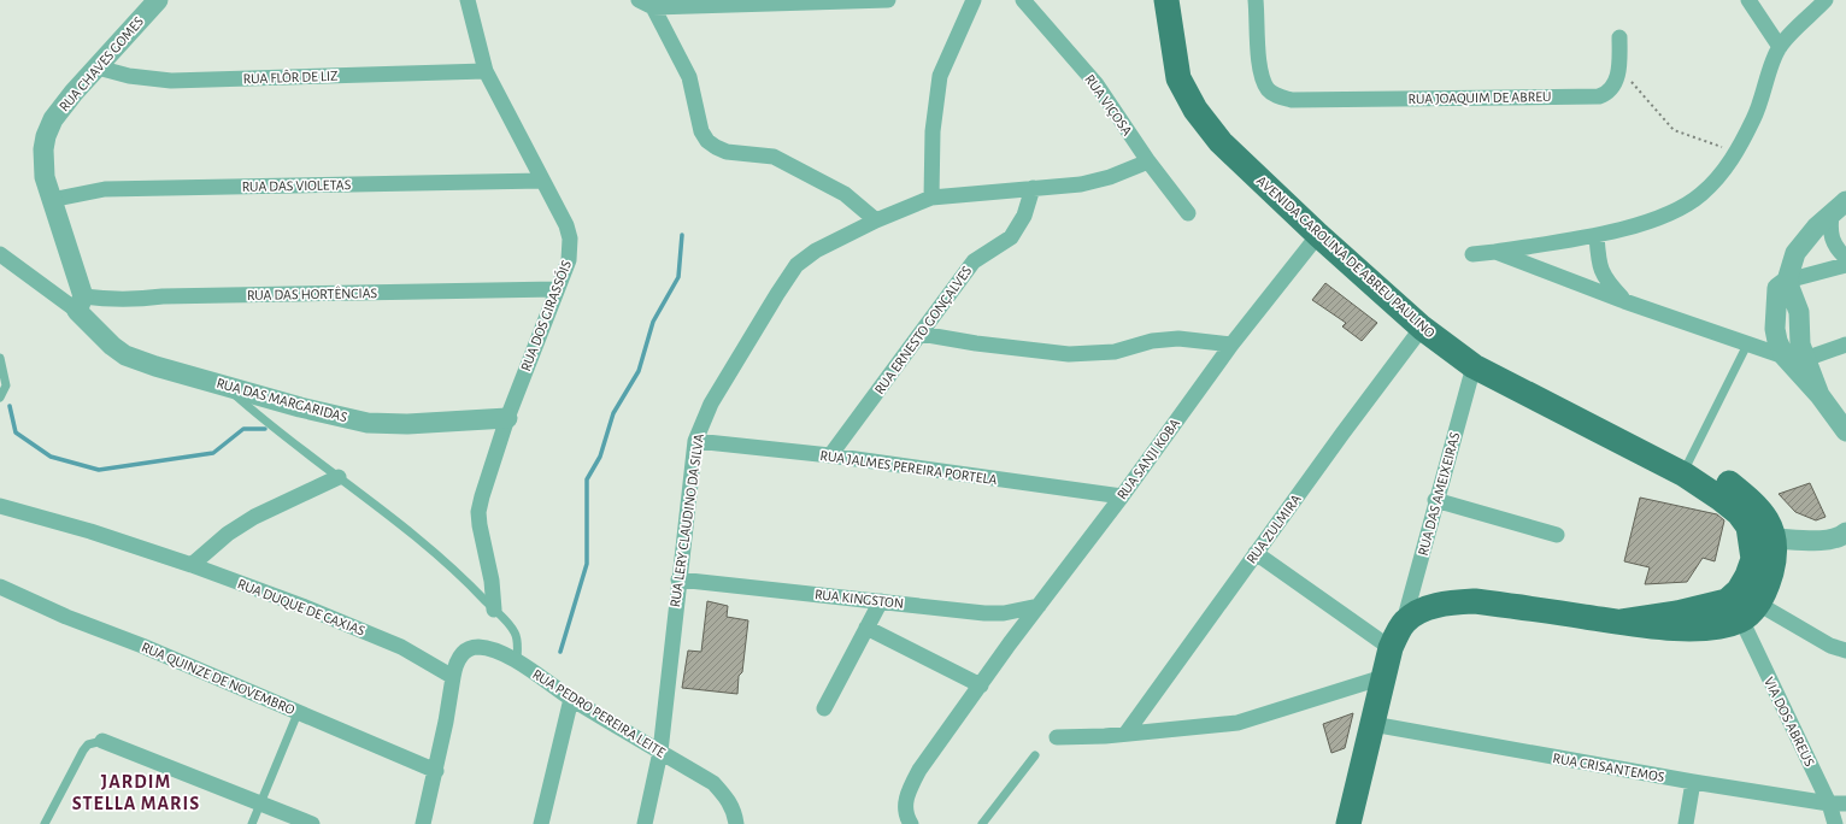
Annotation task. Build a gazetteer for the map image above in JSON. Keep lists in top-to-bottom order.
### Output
{
  "streets": {
    "main road": ["AVENIDA CAROLINA DE ABREU PAULINO"],
    "street": [
      "RUA CHAVES GOMES",
      "RUA FLÔR DE LIZ",
      "RUA JOAQUIM DE ABREU",
      "RUA VIÇOSA",
      "RUA DAS VIOLETAS",
      "RUA DAS HORTÊNCIAS",
      "RUA DOS GIRASSÓIS",
      "RUA ERNESTO GONÇALVES",
      "RUA DAS MARGARIDAS",
      "RUA SANJI KOBA",
      "RUA JALMES PEREIRA PORTELA",
      "RUA DAS AMEIXEIRAS",
      "RUA LERY CLAUDINO DA SILVA",
      "RUA ZULMIRA",
      "RUA KINGSTON",
      "RUA DUQUE DE CAXIAS",
      "RUA QUINZE DE NOVEMBRO",
      "RUA PEDRO PEREIRA LEITE",
      "VIA DOS ABREUS",
      "RUA CRISANTEMOS"
    ]
  },
  "crossings": [
    ["RUA CHAVES GOMES", "RUA FLÔR DE LIZ"],
    ["RUA CHAVES GOMES", "RUA DAS VIOLETAS"],
    ["RUA CHAVES GOMES", "RUA DAS HORTÊNCIAS"],
    ["RUA CHAVES GOMES", "RUA DAS MARGARIDAS"],
    ["RUA FLÔR DE LIZ", "RUA DOS GIRASSÓIS"],
    ["RUA VIÇOSA", "RUA LERY CLAUDINO DA SILVA"],
    ["RUA DAS VIOLETAS", "RUA DOS GIRASSÓIS"],
    ["AVENIDA CAROLINA DE ABREU PAULINO", "RUA SANJI KOBA"],
    ["AVENIDA CAROLINA DE ABREU PAULINO", "RUA DAS AMEIXEIRAS"],
    ["AVENIDA CAROLINA DE ABREU PAULINO", "RUA ZULMIRA"],
    ["AVENIDA CAROLINA DE ABREU PAULINO", "VIA DOS ABREUS"],
    ["RUA DAS HORTÊNCIAS", "RUA DOS GIRASSÓIS"],
    ["RUA DAS HORTÊNCIAS", "RUA DAS MARGARIDAS"],
    ["RUA DOS GIRASSÓIS", "RUA DAS MARGARIDAS"],
    ["RUA ERNESTO GONÇALVES", "RUA JALMES PEREIRA PORTELA"],
    ["RUA ERNESTO GONÇALVES", "RUA LERY CLAUDINO DA SILVA"],
    ["RUA SANJI KOBA", "RUA JALMES PEREIRA PORTELA"],
    ["RUA SANJI KOBA", "RUA KINGSTON"],
    ["RUA JALMES PEREIRA PORTELA", "RUA LERY CLAUDINO DA SILVA"],
    ["RUA LERY CLAUDINO DA SILVA", "RUA KINGSTON"],
    ["RUA LERY CLAUDINO DA SILVA", "RUA PEDRO PEREIRA LEITE"],
    ["RUA DUQUE DE CAXIAS", "RUA PEDRO PEREIRA LEITE"],
    ["VIA DOS ABREUS", "RUA CRISANTEMOS"]
  ],
  "districts": ["JARDIM STELLA MARIS"]
}
